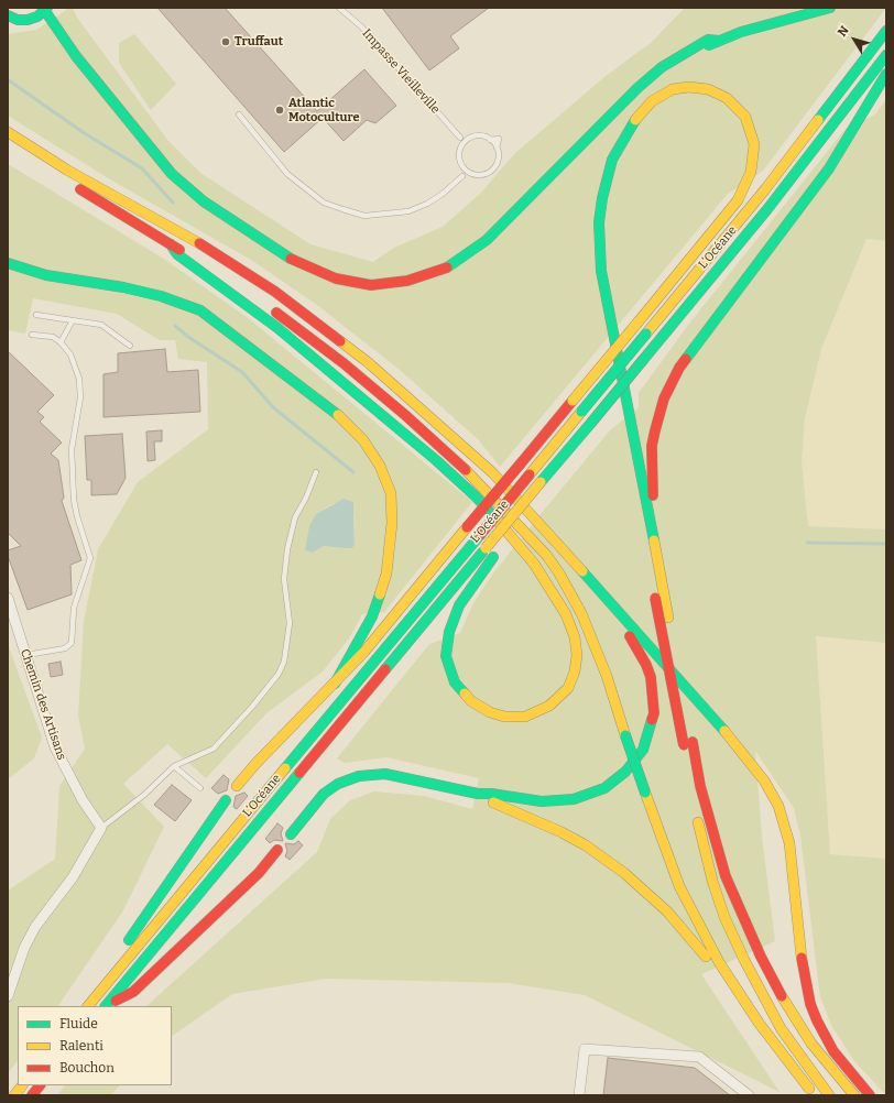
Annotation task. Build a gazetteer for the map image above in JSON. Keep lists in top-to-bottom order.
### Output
{
  "streets": {
    "main road": ["L’Océane"],
    "street": ["Chemin des Artisans"],
    "lane": ["Impasse Vieilleville"]
  },
  "places": ["Truffaut", "Atlantic Motoculture"],
  "legend": ["Fluide", "Ralenti", "Bouchon"],
  "north": "top left"
}
